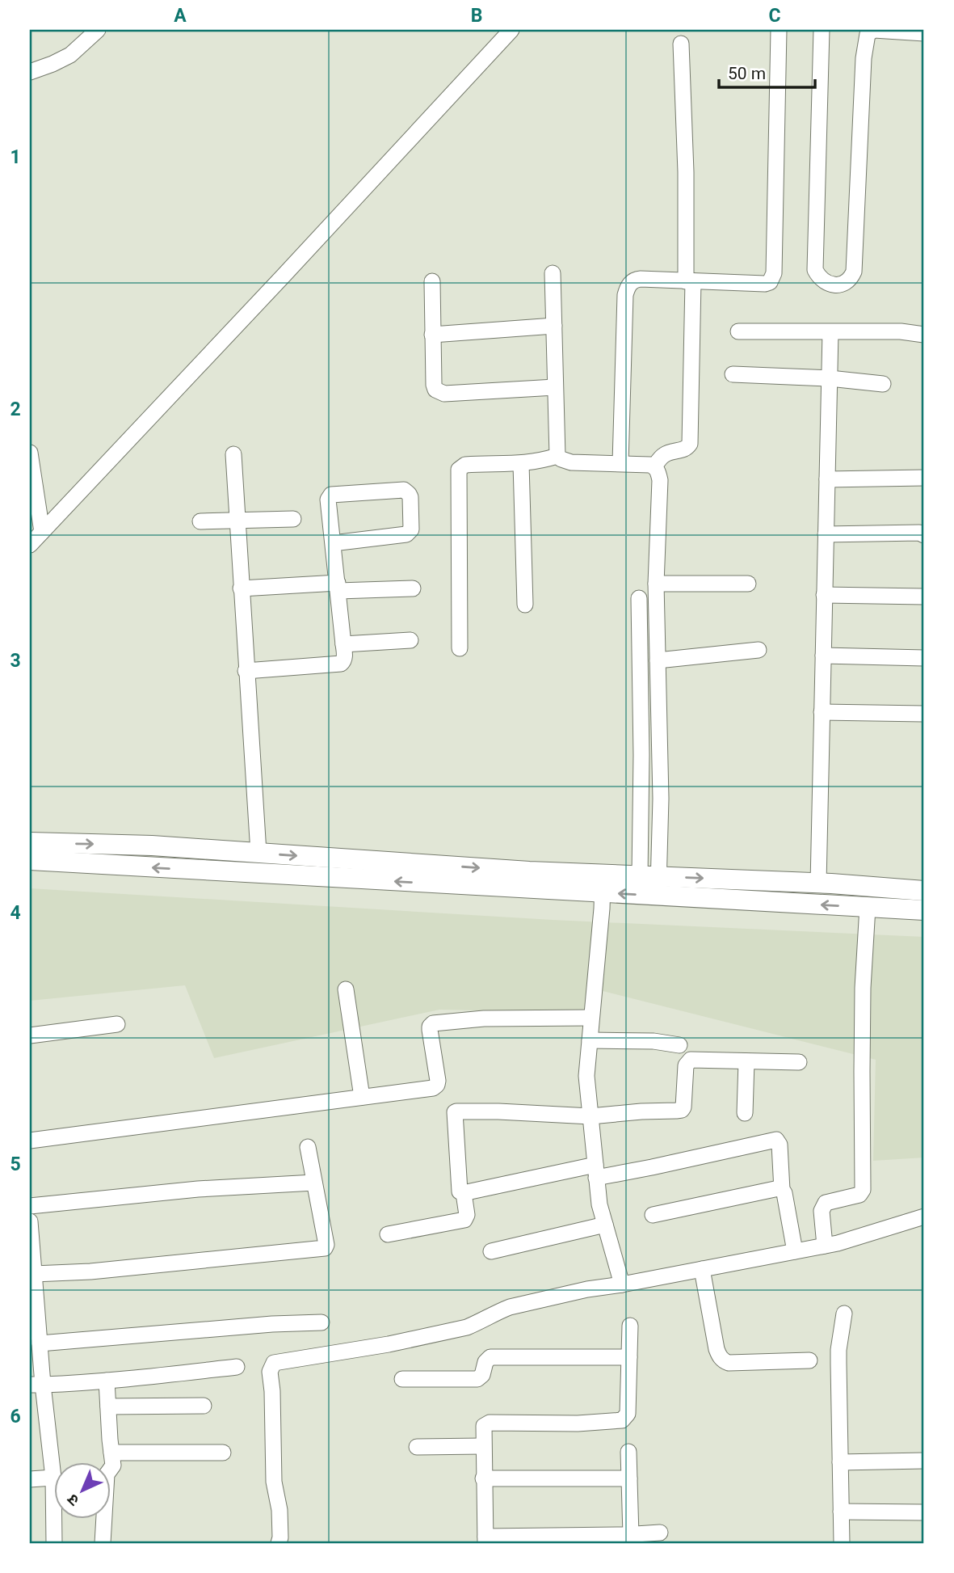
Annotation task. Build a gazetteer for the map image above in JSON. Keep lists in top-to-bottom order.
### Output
{
  "scale_bar": "50 m",
  "north": "bottom left",
  "grid": {
    "columns": ["A", "B", "C"],
    "rows": [
      "1",
      "2",
      "3",
      "4",
      "5",
      "6"
    ]
  }
}
